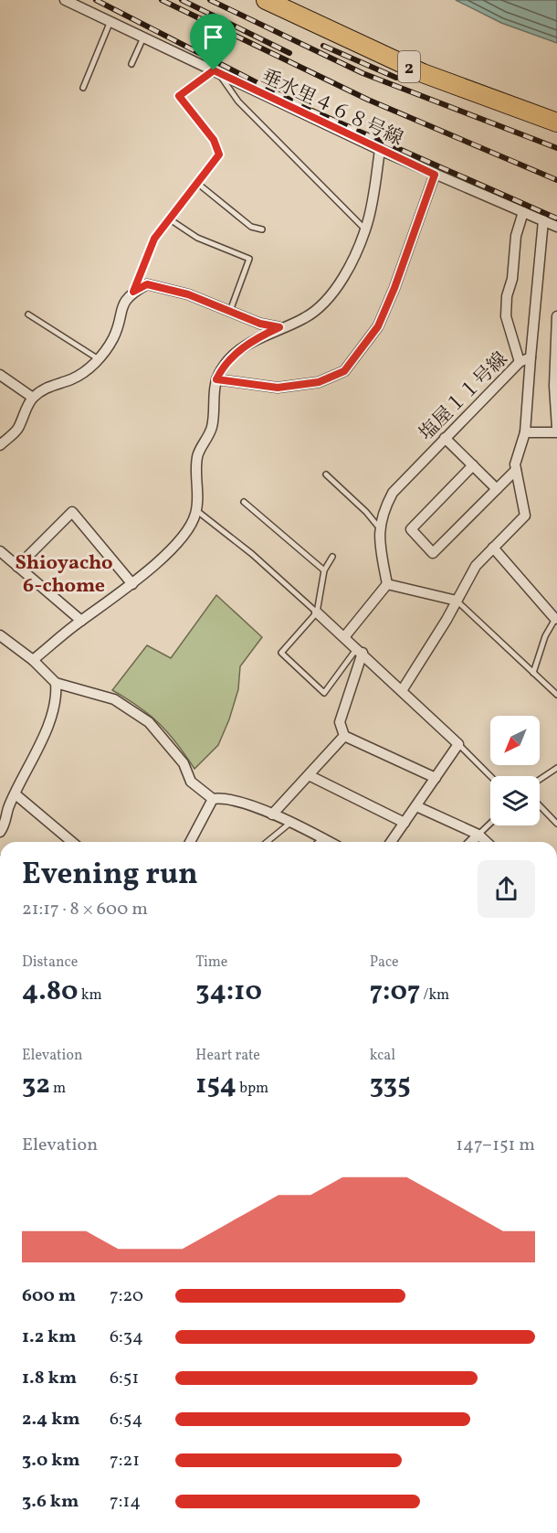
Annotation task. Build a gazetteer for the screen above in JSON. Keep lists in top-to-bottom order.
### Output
{
  "streets": {
    "highway": ["2"],
    "street": ["垂水里４６８号線", "塩屋１１号線"]
  },
  "crossings": [
    ["垂水里４６８号線", "塩屋１１号線"]
  ],
  "districts": ["Shioyacho 6-chome"],
  "north": "bottom left",
  "page": {
    "heading": ["Evening run", "21:17 · 8 × 600 m"],
    "stats": [
      ["Distance", "4.80 km"],
      ["Time", "34:10"],
      ["Pace", "7:07 /km"],
      ["Elevation", "32 m"],
      ["Heart rate", "154 bpm"],
      ["kcal", "335"]
    ],
    "chart": ["Elevation", "147–151 m"],
    "list": [
      {
        "name": "600 m",
        "note": "7:20"
      },
      {
        "name": "1.2 km",
        "note": "6:34"
      },
      {
        "name": "1.8 km",
        "note": "6:51"
      },
      {
        "name": "2.4 km",
        "note": "6:54"
      },
      {
        "name": "3.0 km",
        "note": "7:21"
      },
      {
        "name": "3.6 km",
        "note": "7:14"
      }
    ]
  }
}
